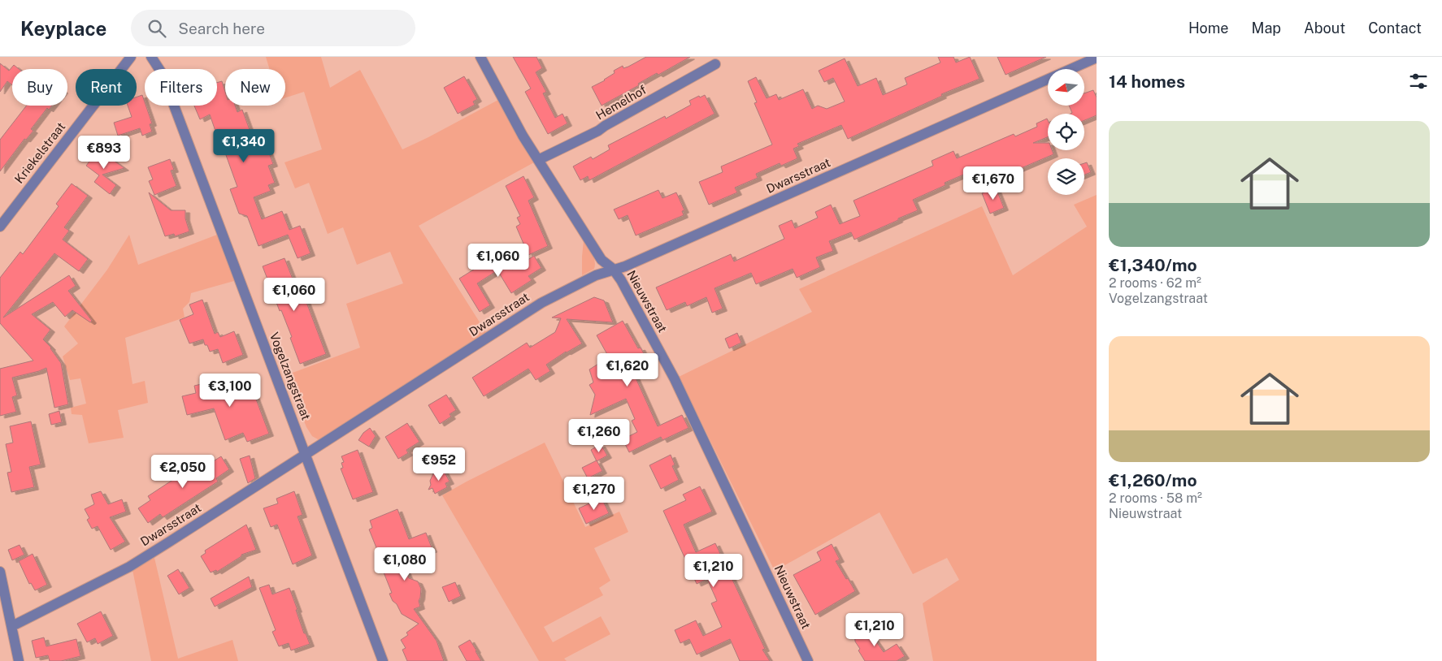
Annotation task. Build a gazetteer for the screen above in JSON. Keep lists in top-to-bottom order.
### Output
{
  "streets": {
    "street": [
      "Hemelhof",
      "Kriekelstraat",
      "Dwarsstraat",
      "Nieuwstraat",
      "Vogelzangstraat"
    ]
  },
  "crossings": [
    ["Hemelhof", "Nieuwstraat"],
    ["Dwarsstraat", "Nieuwstraat"],
    ["Dwarsstraat", "Vogelzangstraat"]
  ],
  "north": "left",
  "page": {
    "header": "Keyplace",
    "search": "Search here",
    "nav": [
      "Home",
      "Map",
      "About",
      "Contact"
    ],
    "heading": "14 homes",
    "chip": [
      "Buy",
      "Rent",
      "Filters",
      "New"
    ],
    "list": [
      {
        "name": "€1,340/mo",
        "note": "2 rooms · 62 m² · Vogelzangstraat"
      },
      {
        "name": "€1,260/mo",
        "note": "2 rooms · 58 m² · Nieuwstraat"
      }
    ],
    "price": [
      "€1,340",
      "€893",
      "€1,670",
      "€1,060",
      "€1,060",
      "€1,620",
      "€3,100",
      "€1,260",
      "€952",
      "€2,050",
      "€1,270",
      "€1,080",
      "€1,210",
      "€1,210"
    ]
  }
}
